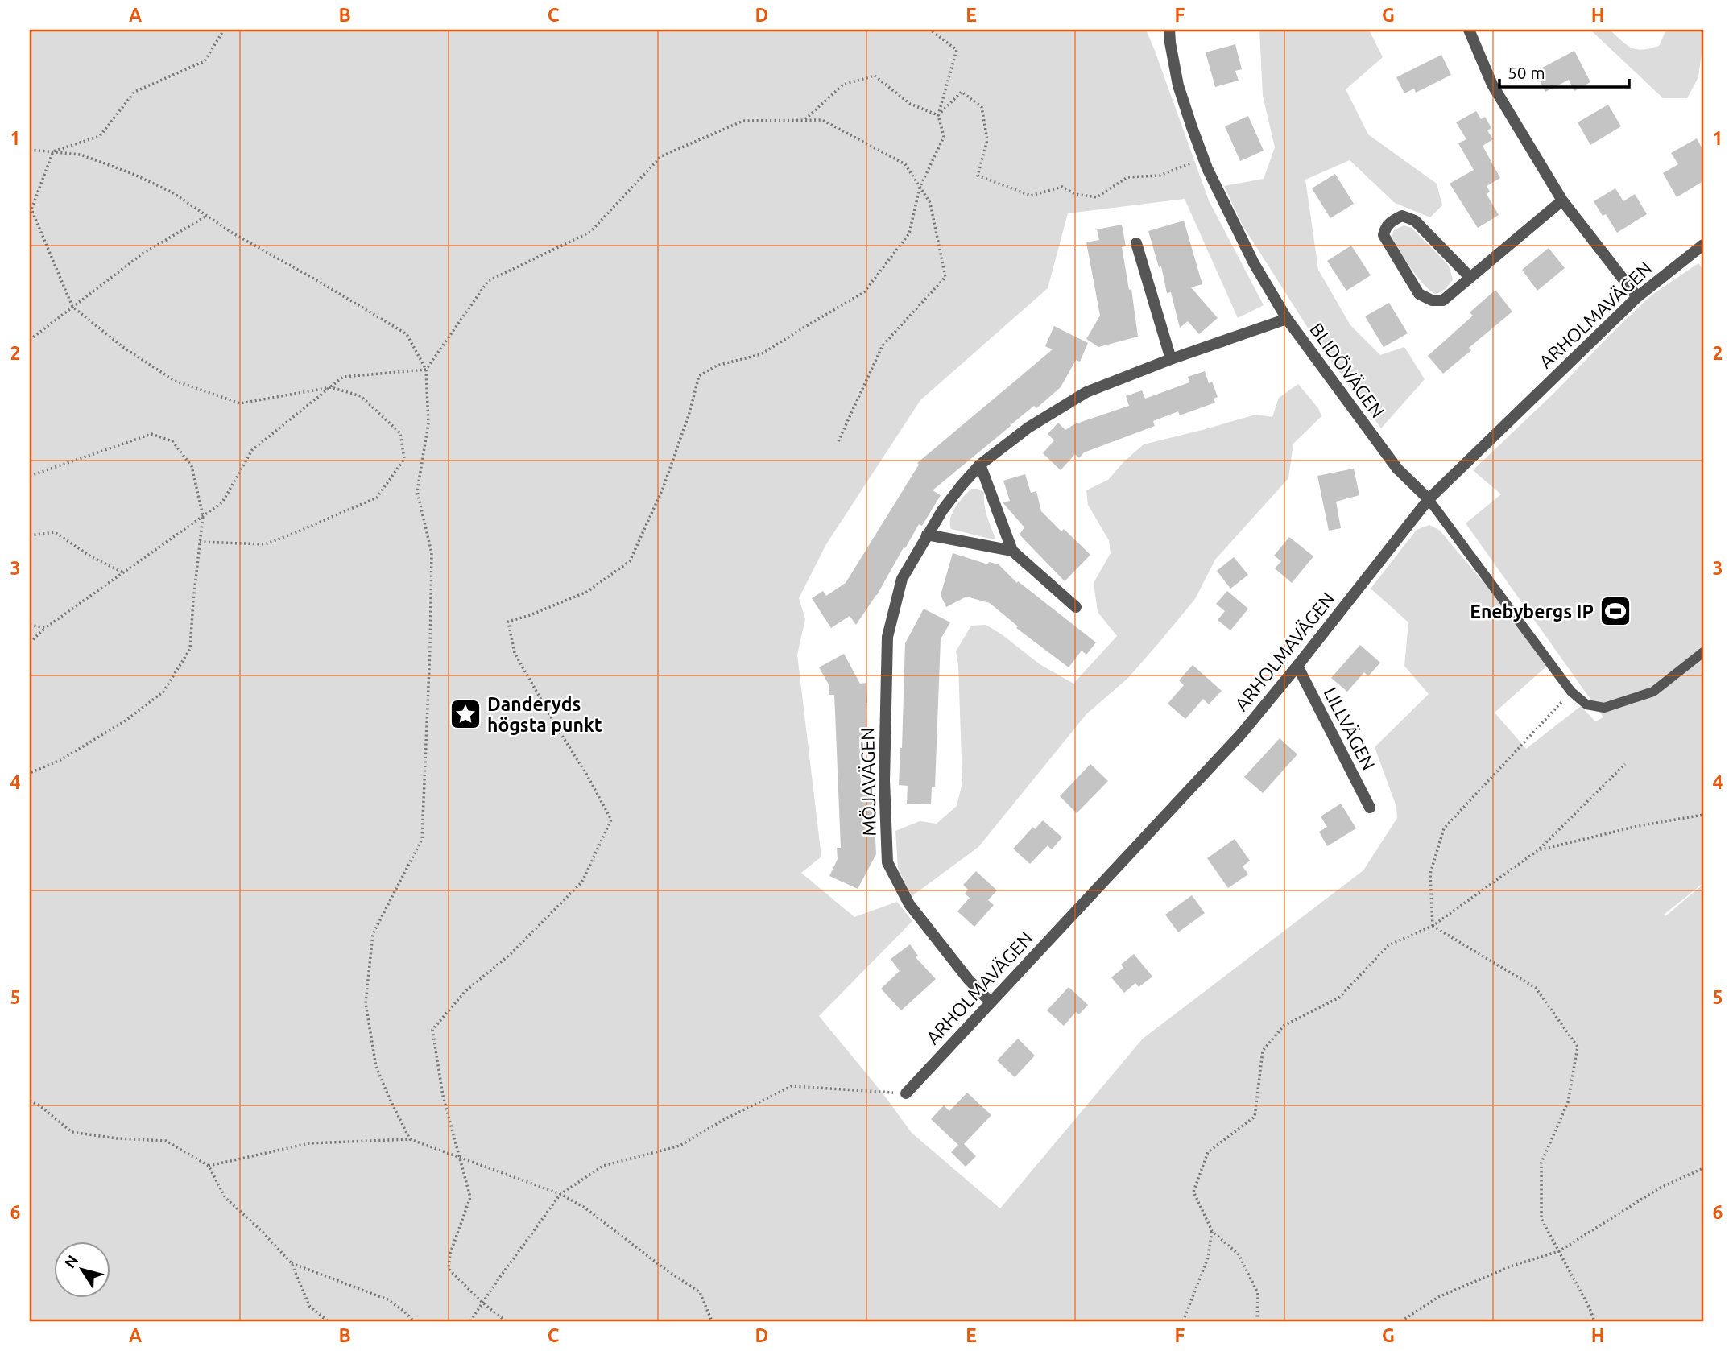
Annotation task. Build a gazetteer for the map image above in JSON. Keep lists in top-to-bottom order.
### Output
{
  "streets": {
    "street": [
      "ARHOLMAVÄGEN",
      "BLIDÖVÄGEN",
      "LILLVÄGEN",
      "MÖJAVÄGEN"
    ]
  },
  "crossings": [
    ["ARHOLMAVÄGEN", "BLIDÖVÄGEN"],
    ["ARHOLMAVÄGEN", "LILLVÄGEN"],
    ["ARHOLMAVÄGEN", "MÖJAVÄGEN"],
    ["BLIDÖVÄGEN", "MÖJAVÄGEN"]
  ],
  "places": {
    "sports": ["Enebybergs IP"],
    "place": ["Danderyds högsta punkt"]
  },
  "scale_bar": "50 m",
  "north": "top left",
  "grid": {
    "columns": [
      "A",
      "B",
      "C",
      "D",
      "E",
      "F",
      "G",
      "H"
    ],
    "rows": [
      "1",
      "2",
      "3",
      "4",
      "5",
      "6"
    ]
  }
}
